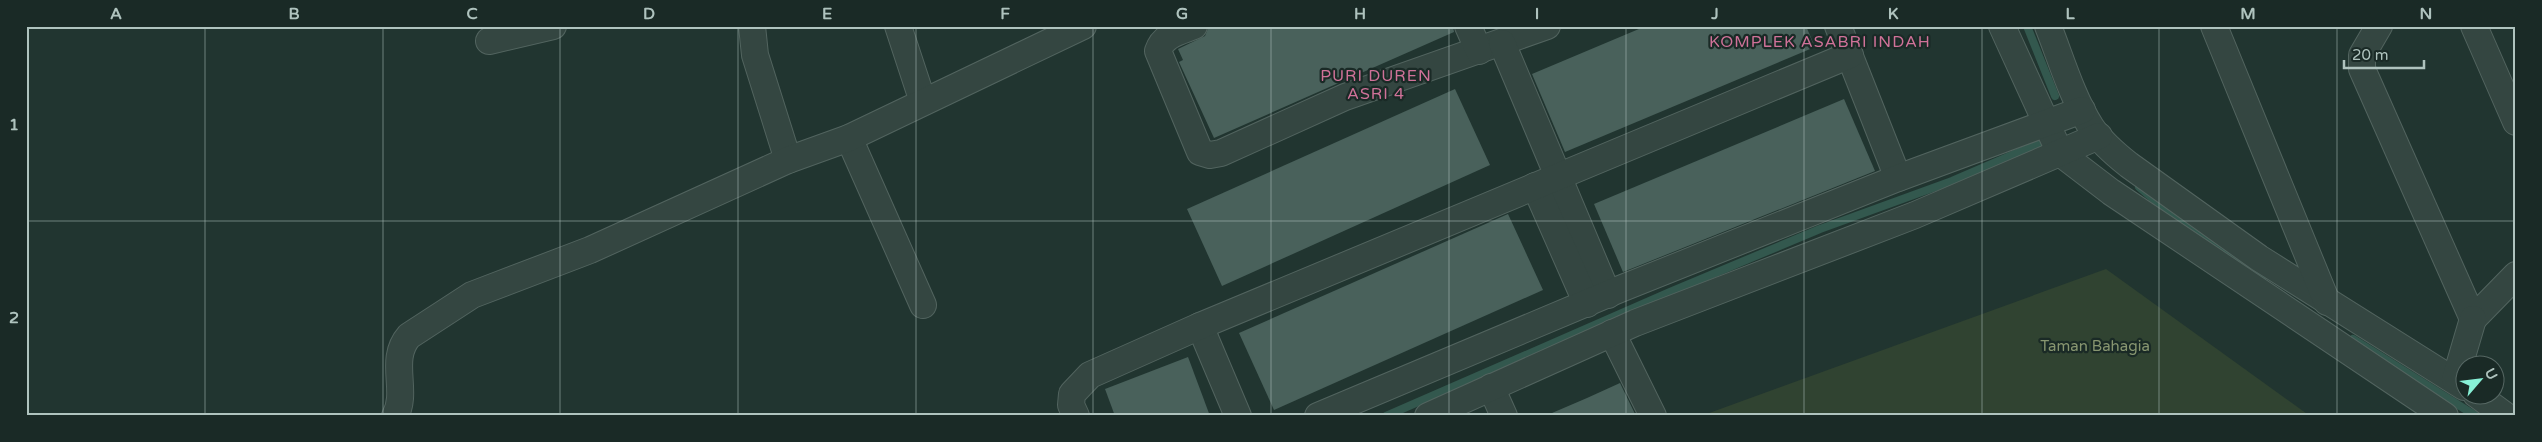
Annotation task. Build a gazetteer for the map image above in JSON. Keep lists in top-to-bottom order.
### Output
{
  "districts": ["KOMPLEK ASABRI INDAH", "PURI DUREN ASRI 4"],
  "parks": ["Taman Bahagia"],
  "scale_bar": "20 m",
  "north": "top right",
  "grid": {
    "columns": [
      "A",
      "B",
      "C",
      "D",
      "E",
      "F",
      "G",
      "H",
      "I",
      "J",
      "K",
      "L",
      "M",
      "N"
    ],
    "rows": ["1", "2"]
  }
}
